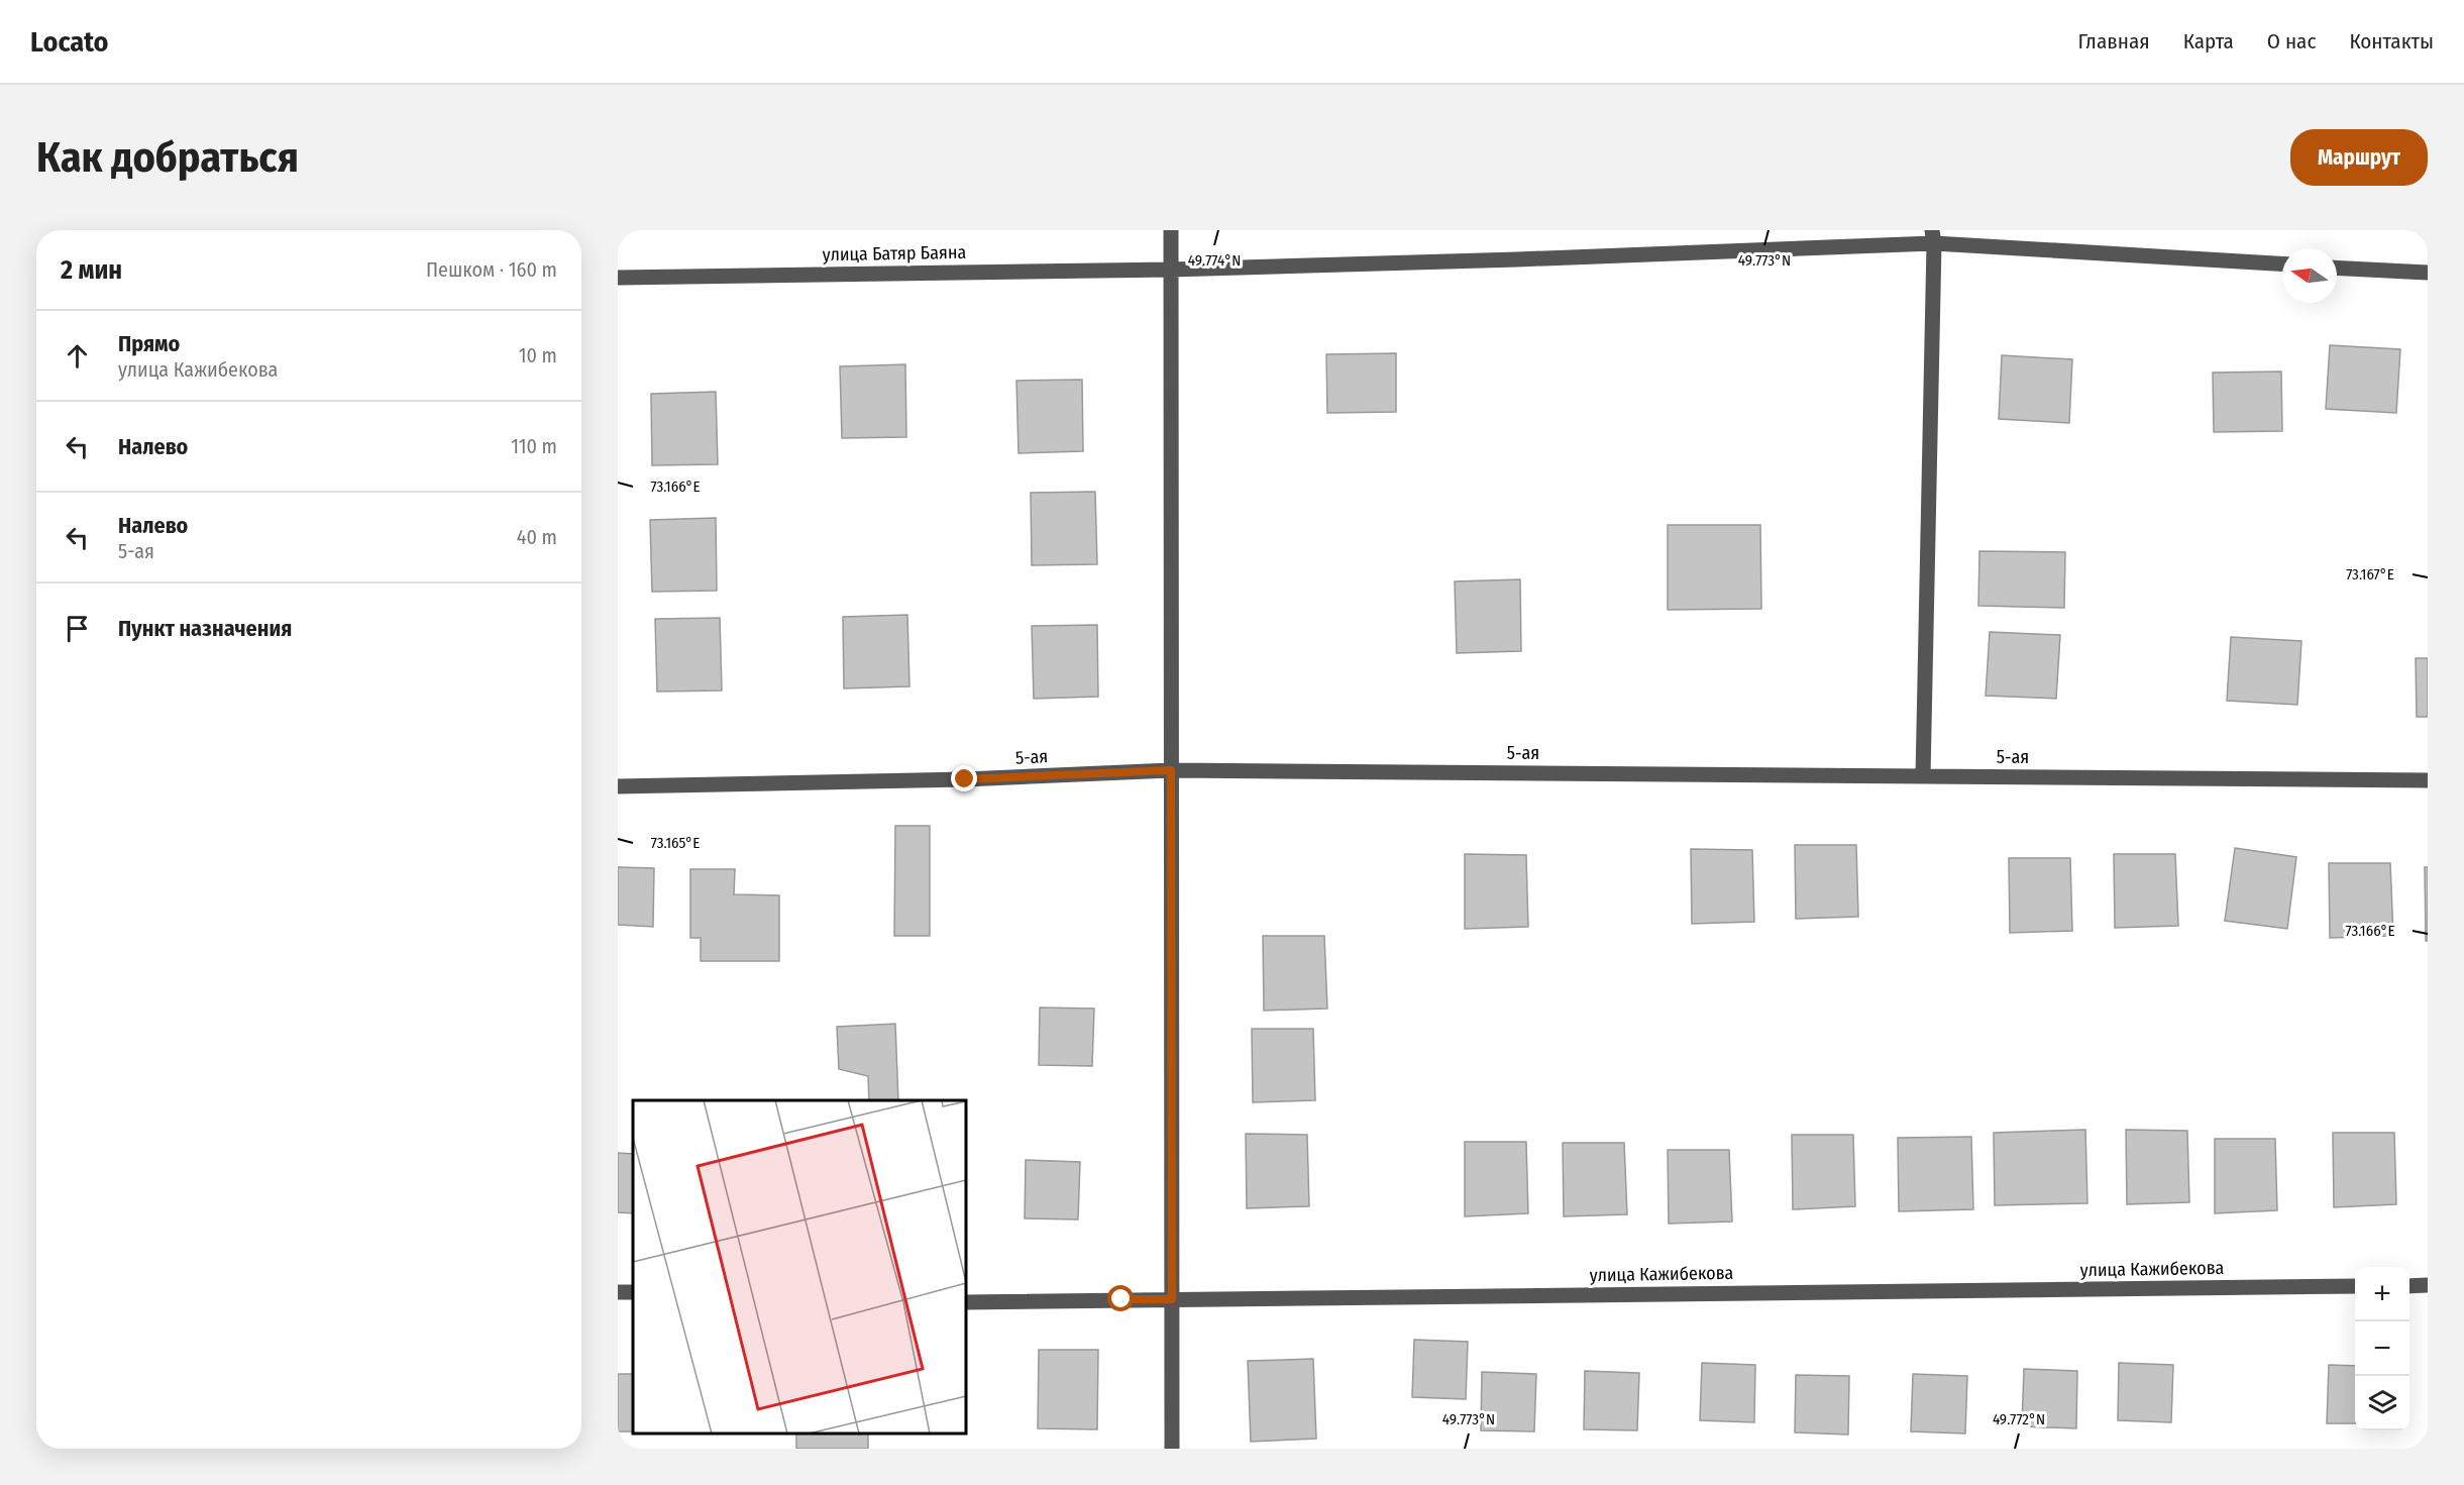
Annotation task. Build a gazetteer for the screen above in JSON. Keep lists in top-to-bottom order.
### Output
{
  "streets": {
    "street": ["улица Батяр Баяна", "5-ая", "улица Кажибекова"]
  },
  "north": "left",
  "page": {
    "header": "Locato",
    "nav": [
      "Главная",
      "Карта",
      "О нас",
      "Контакты"
    ],
    "buttons": "Маршрут",
    "title": "Как добраться",
    "heading": ["2 мин", "Пешком · 160 m"],
    "list": [
      ["Прямо", "улица Кажибекова", "10 m"],
      ["Налево", "110 m"],
      ["Налево", "5-ая", "40 m"],
      "Пункт назначения"
    ],
    "map_buttons": ["+", "−"]
  },
  "coordinates": [
    "49.774°N",
    "49.773°N",
    "73.166°E",
    "73.167°E",
    "73.165°E",
    "49.772°N"
  ]
}
